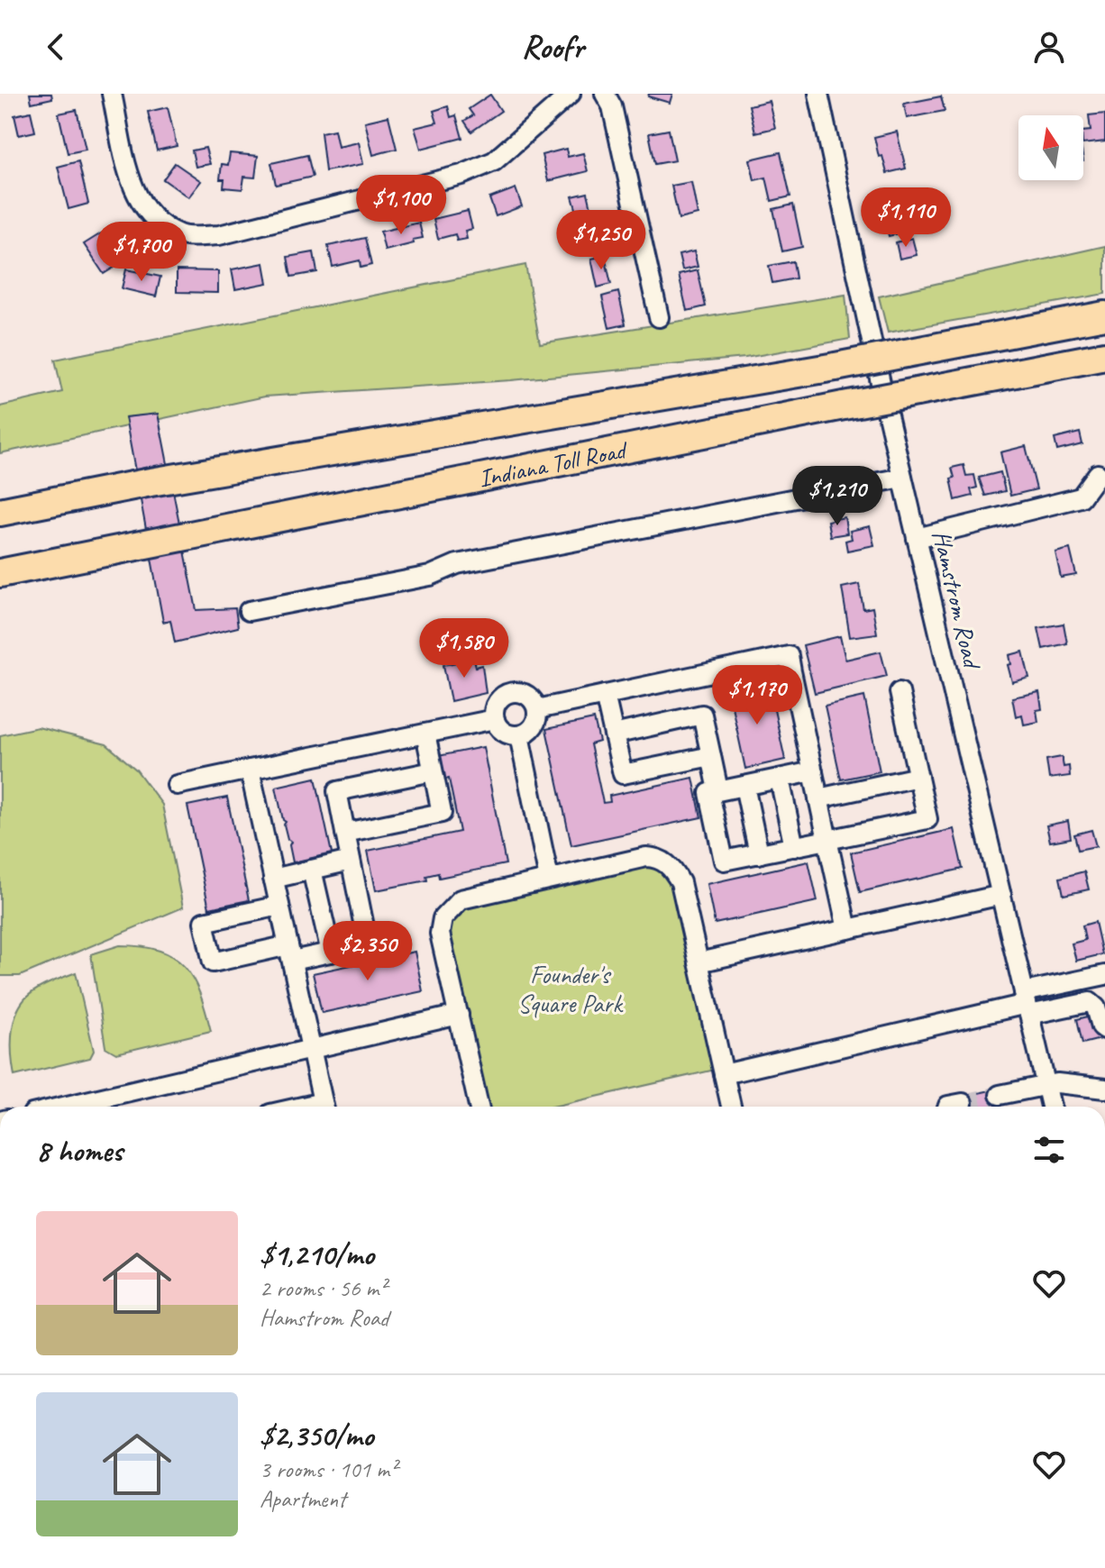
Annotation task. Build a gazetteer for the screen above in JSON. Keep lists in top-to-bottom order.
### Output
{
  "streets": {
    "highway": ["Indiana Toll Road"],
    "street": ["Hamstrom Road"]
  },
  "parks": ["Founder's Square Park"],
  "north": "top",
  "page": {
    "header": "Roofr",
    "price": [
      "$1,100",
      "$1,110",
      "$1,250",
      "$1,700",
      "$1,210",
      "$1,580",
      "$1,170",
      "$2,350"
    ],
    "heading": "8 homes",
    "list": [
      {
        "name": "$1,210/mo",
        "note": "2 rooms · 56 m² · Hamstrom Road"
      },
      {
        "name": "$2,350/mo",
        "note": "3 rooms · 101 m² · Apartment"
      }
    ]
  }
}
